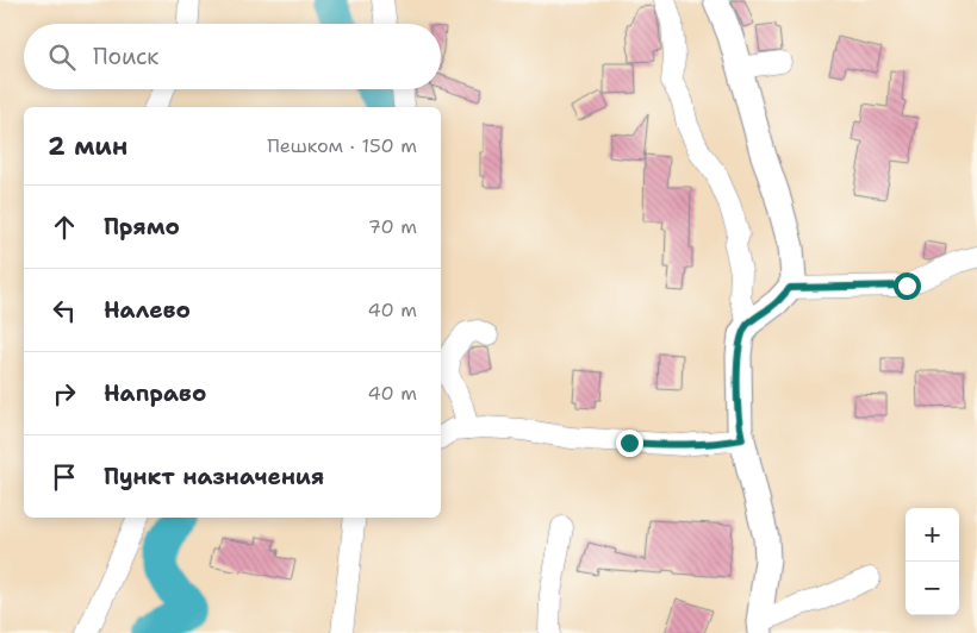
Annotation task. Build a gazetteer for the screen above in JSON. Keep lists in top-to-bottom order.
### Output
{
  "page": {
    "search": "Поиск",
    "heading": ["2 мин", "Пешком · 150 m"],
    "list": [
      ["Прямо", "70 m"],
      ["Налево", "40 m"],
      ["Направо", "40 m"],
      "Пункт назначения"
    ],
    "map_buttons": ["+", "−"]
  }
}
